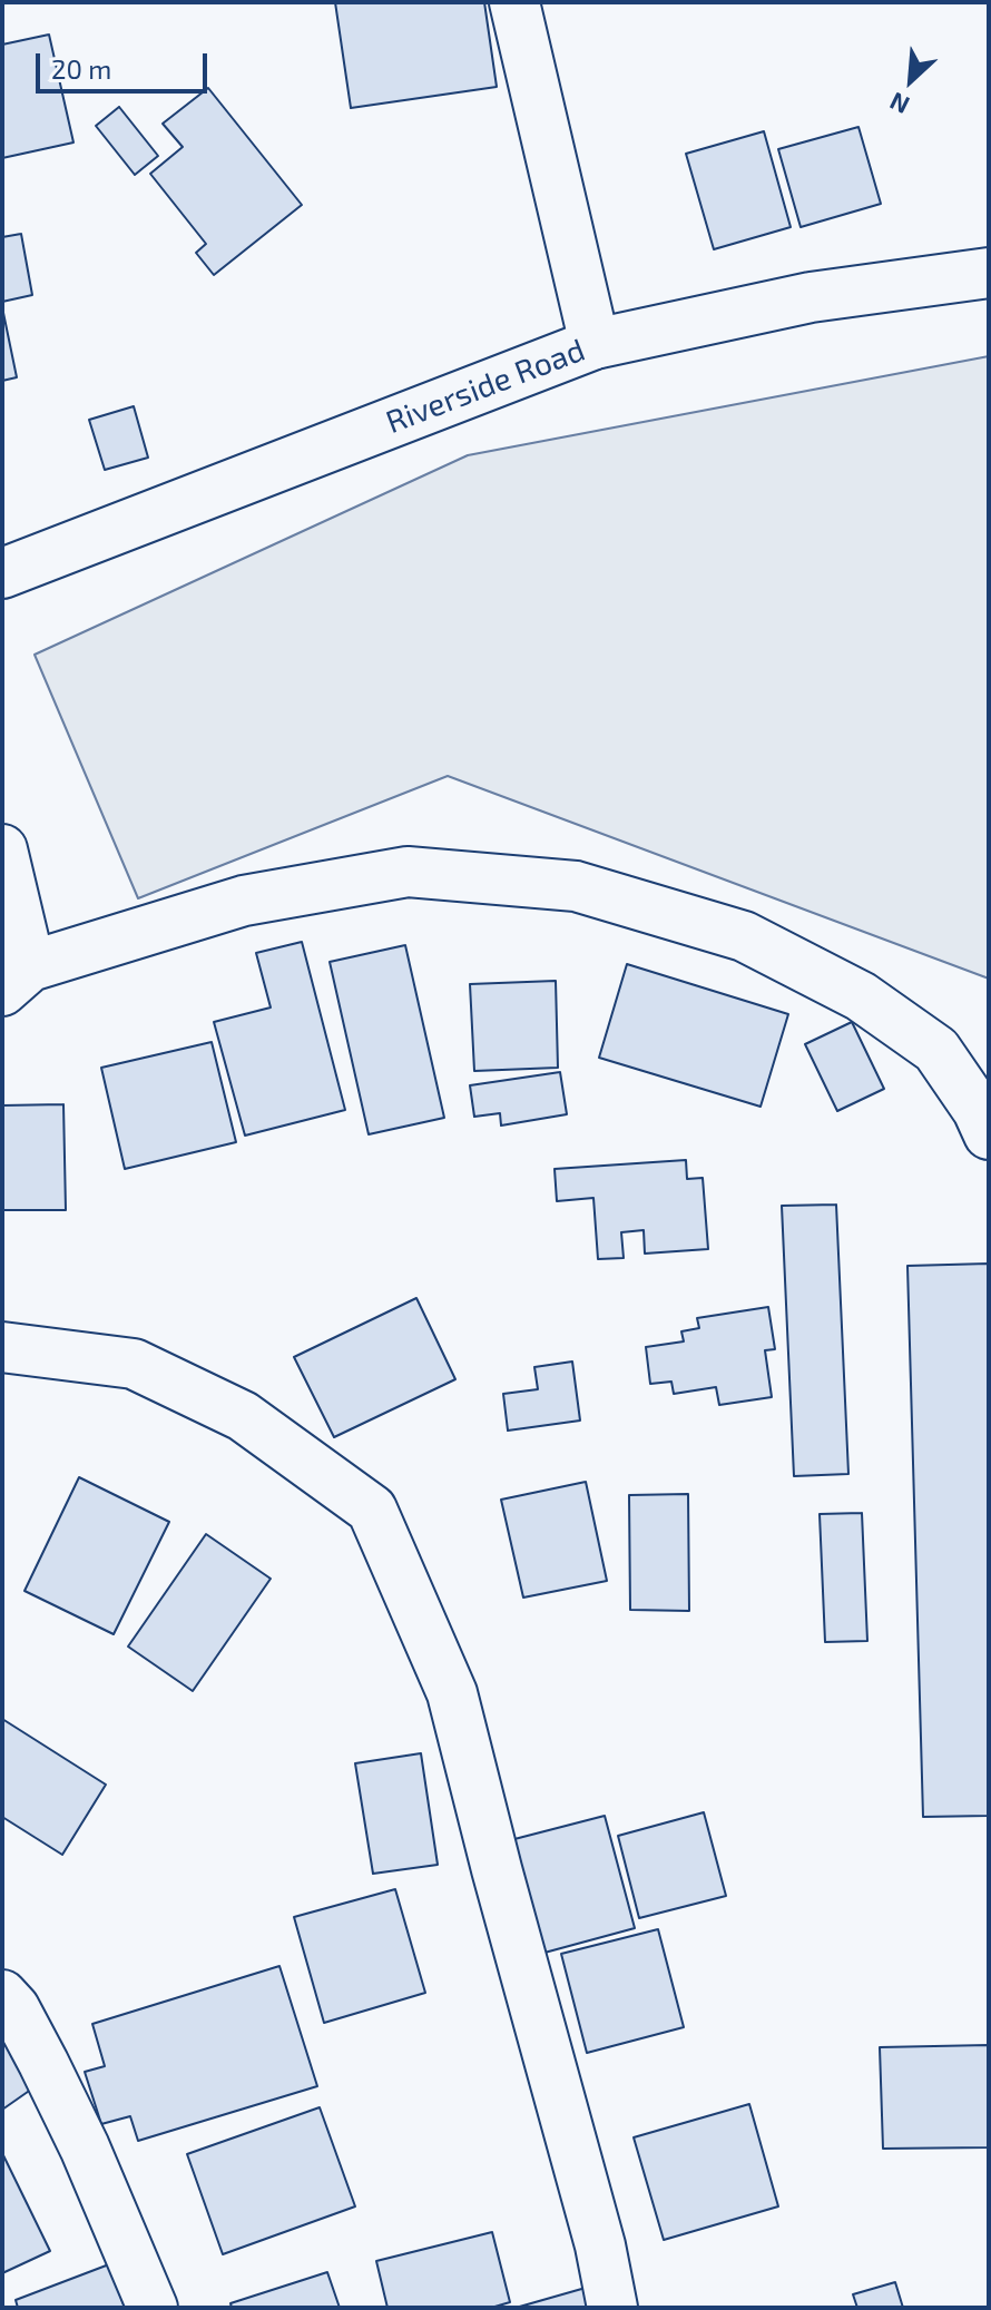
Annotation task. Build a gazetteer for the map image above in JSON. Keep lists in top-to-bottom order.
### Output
{
  "streets": {
    "street": ["Riverside Road"]
  },
  "scale_bar": "20 m",
  "north": "bottom left"
}
